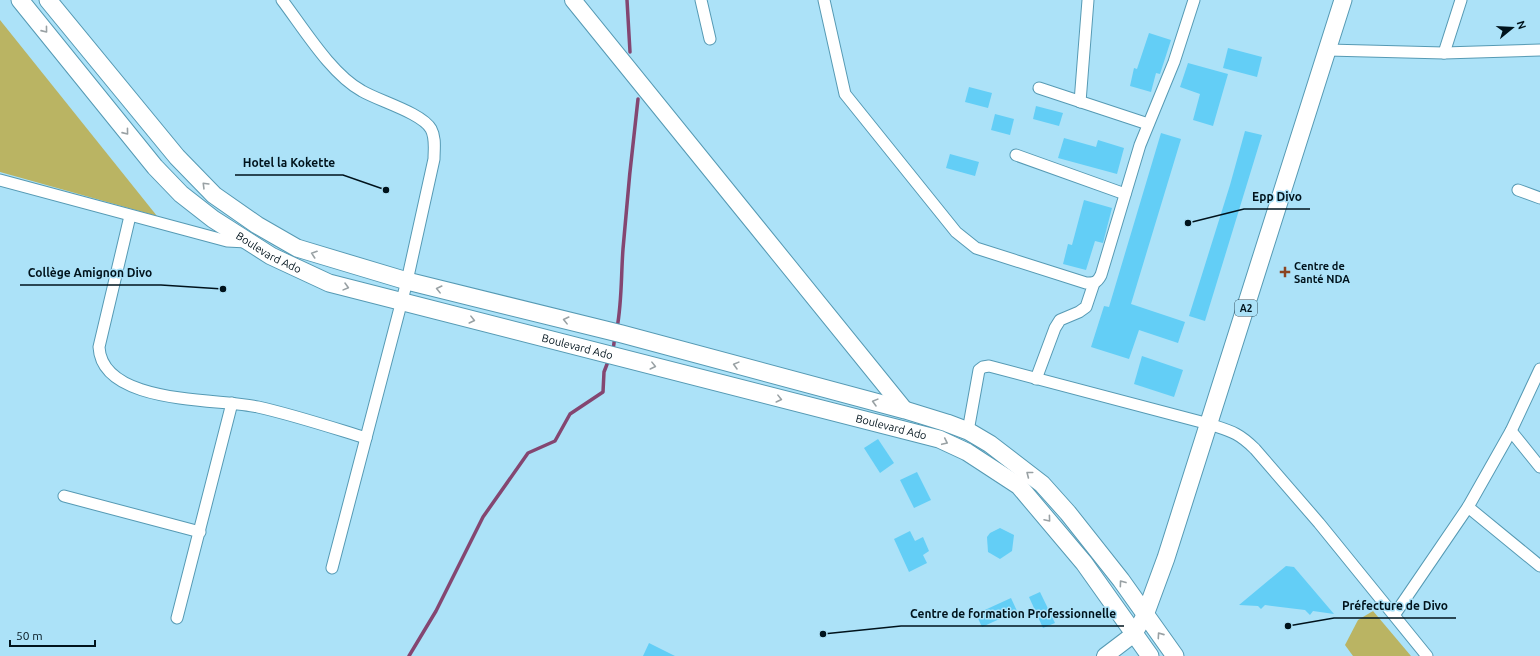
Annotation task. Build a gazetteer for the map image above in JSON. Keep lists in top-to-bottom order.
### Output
{
  "streets": {
    "main road": ["Boulevard Ado", "A2"]
  },
  "crossings": [
    ["Boulevard Ado", "A2"]
  ],
  "places": {
    "other": [
      "Hotel la Kokette",
      "Epp Divo",
      "Collège Amignon Divo",
      "Préfecture de Divo",
      "Centre de formation Professionnelle"
    ],
    "health": ["Centre de Santé NDA"]
  },
  "scale_bar": "50 m",
  "north": "right"
}
